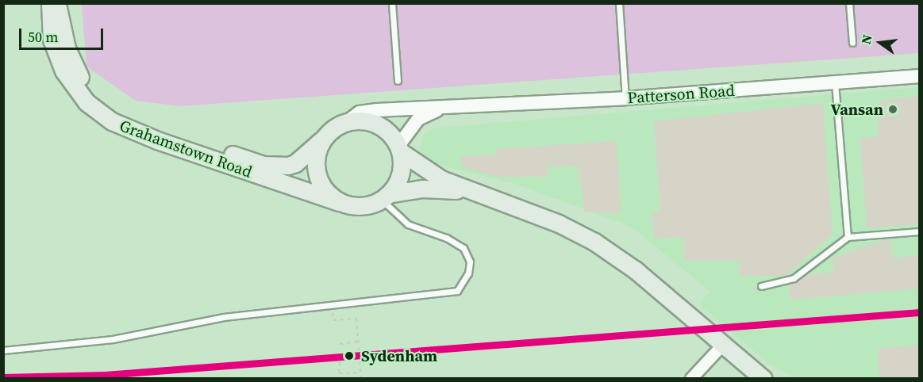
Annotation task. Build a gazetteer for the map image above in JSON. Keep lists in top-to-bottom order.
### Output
{
  "streets": {
    "main road": ["Grahamstown Road"],
    "street": ["Patterson Road"]
  },
  "crossings": [
    ["Patterson Road", "Grahamstown Road"]
  ],
  "places": ["Vansan", "Sydenham"],
  "scale_bar": "50 m",
  "north": "left"
}
